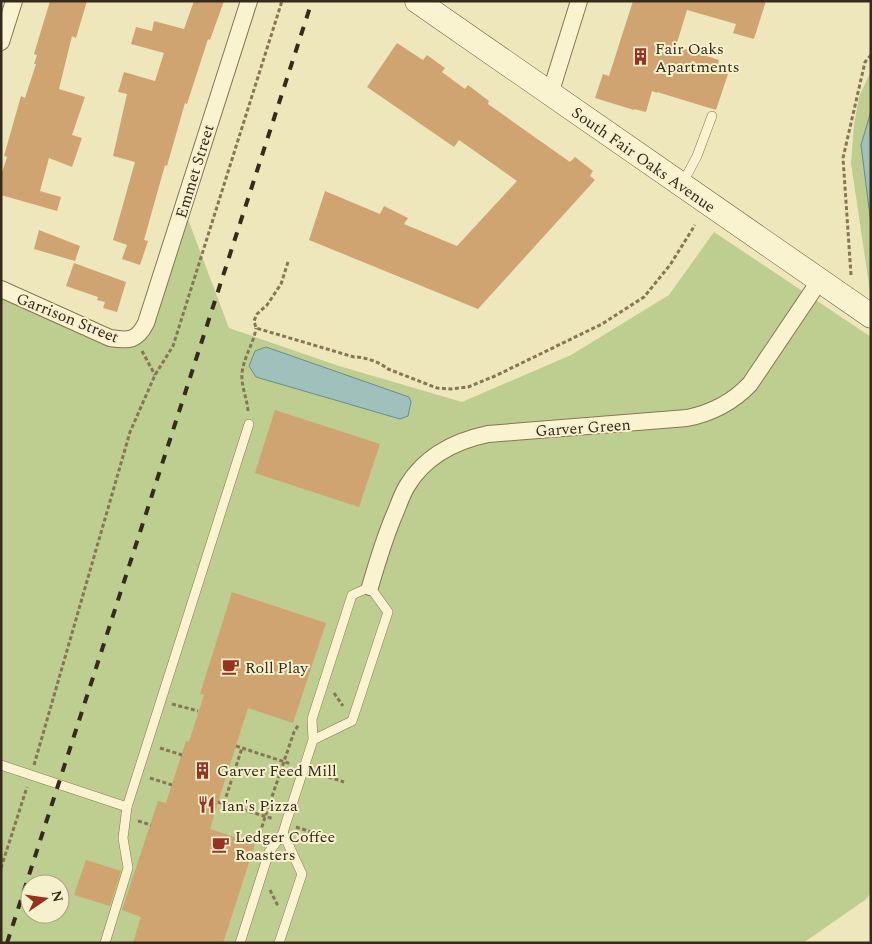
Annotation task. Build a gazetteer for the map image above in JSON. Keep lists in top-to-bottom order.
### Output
{
  "streets": {
    "street": [
      "South Fair Oaks Avenue",
      "Emmet Street",
      "Garrison Street",
      "Garver Green"
    ]
  },
  "crossings": [
    ["South Fair Oaks Avenue", "Garver Green"],
    ["Emmet Street", "Garrison Street"]
  ],
  "places": {
    "building": ["Fair Oaks Apartments", "Garver Feed Mill"],
    "cafe": ["Roll Play", "Ledger Coffee Roasters"],
    "restaurant": ["Ian's Pizza"]
  },
  "north": "right"
}
